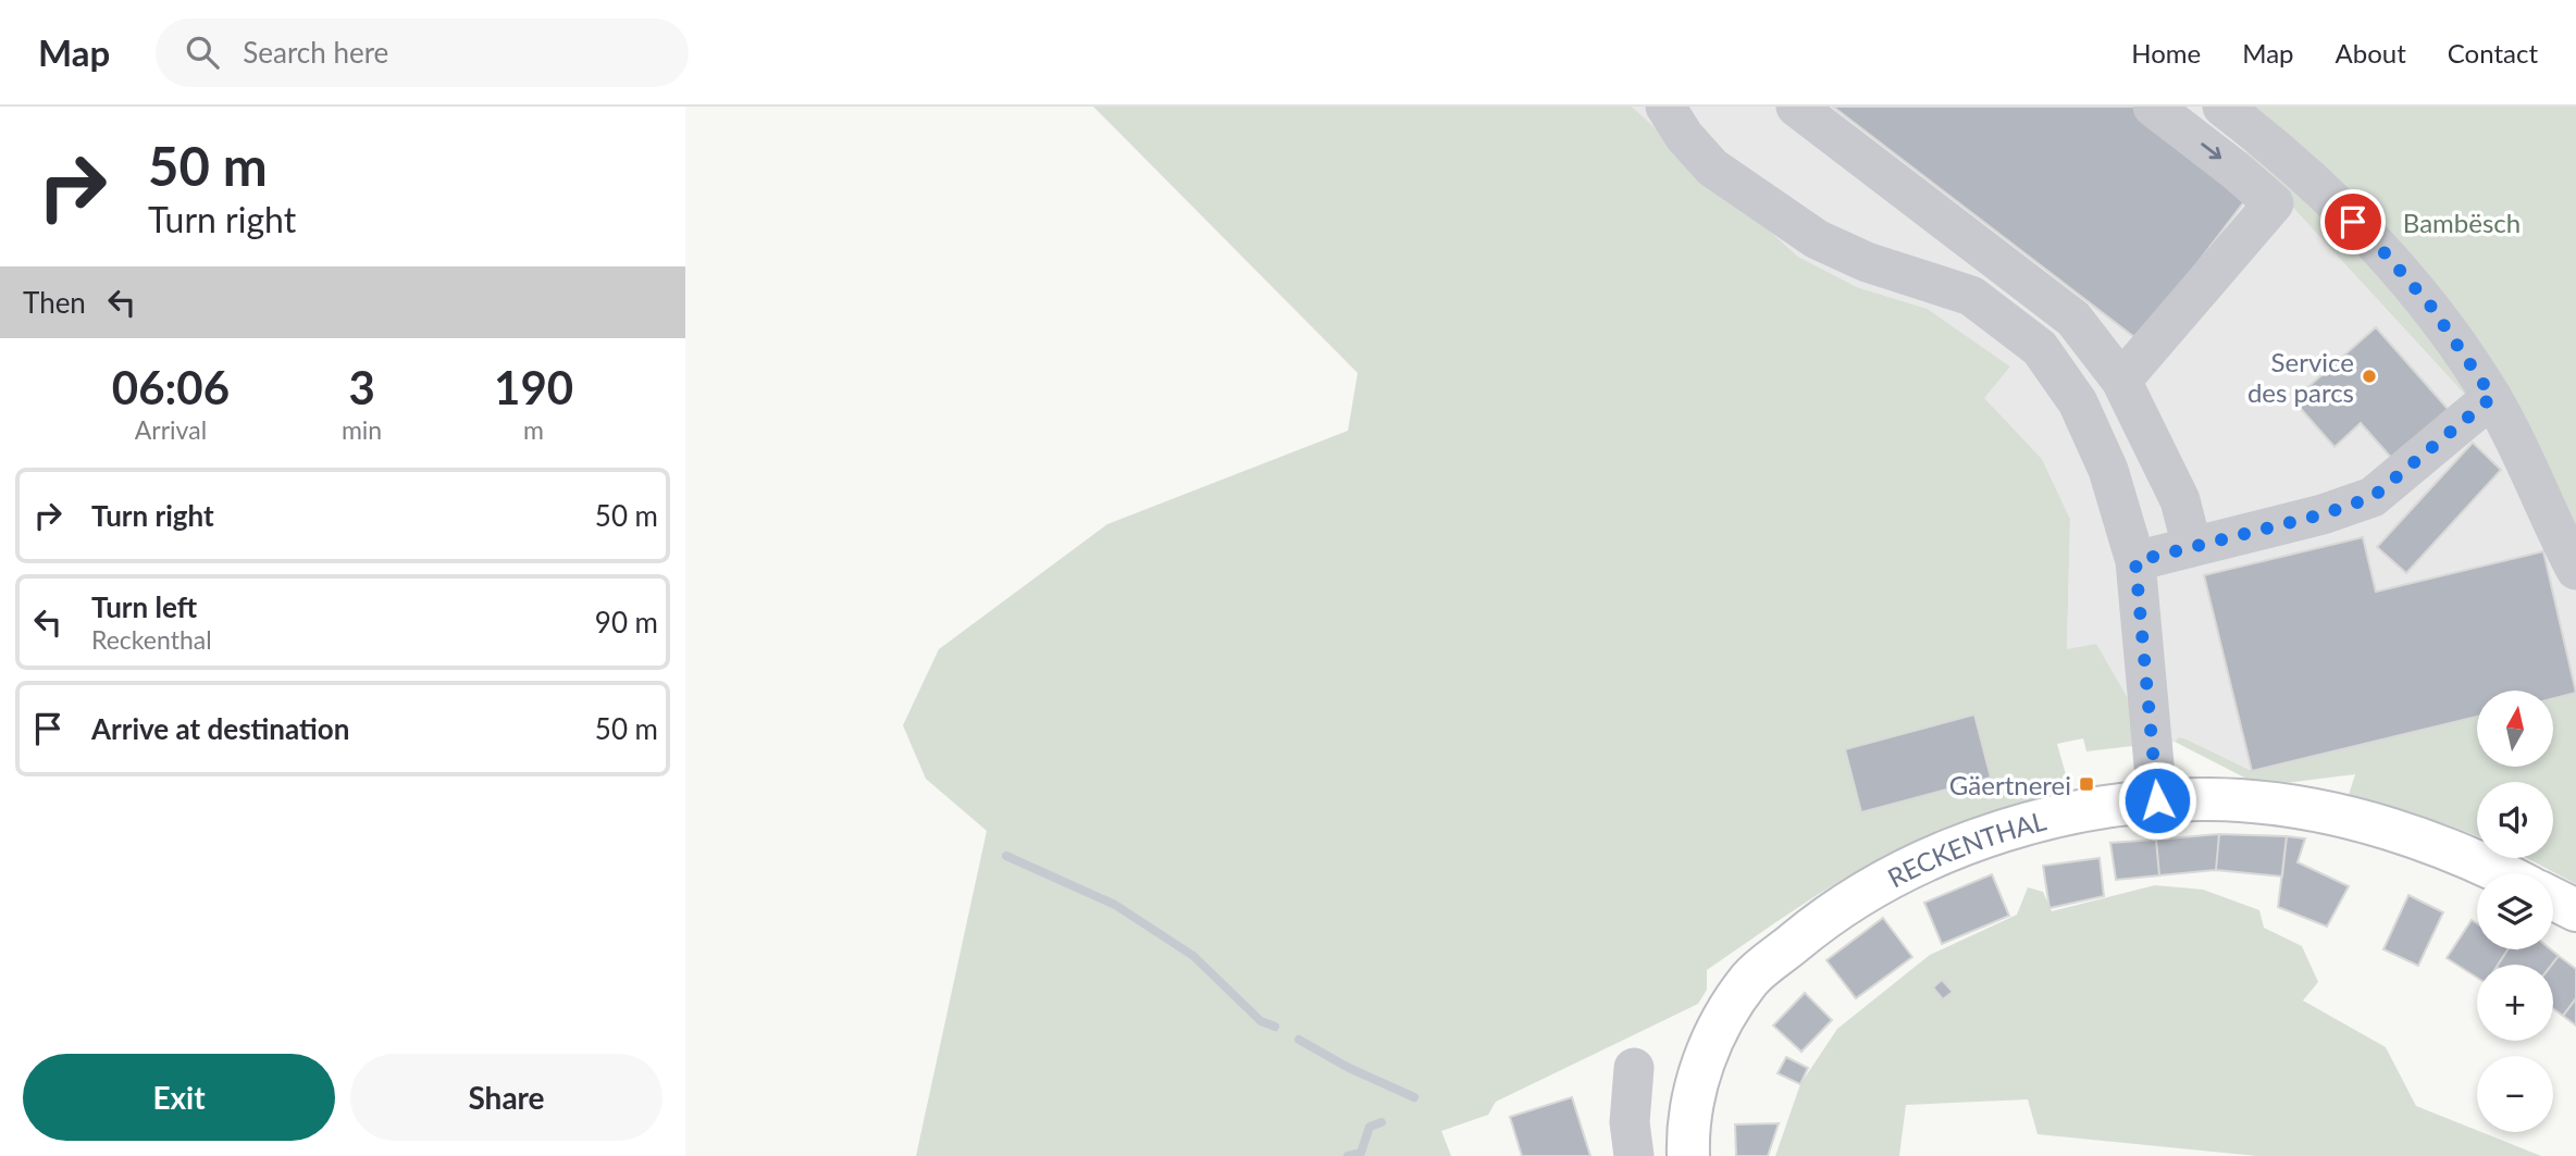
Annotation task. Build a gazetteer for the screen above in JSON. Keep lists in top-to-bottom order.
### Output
{
  "streets": {
    "main road": ["RECKENTHAL"]
  },
  "parks": ["Bambësch"],
  "places": {
    "other": ["Service des parcs"],
    "transit": ["Gäertnerei"]
  },
  "north": "top",
  "page": {
    "header": "Map",
    "search": "Search here",
    "nav": [
      "Home",
      "Map",
      "About",
      "Contact"
    ],
    "turn": ["50 m", "Turn right"],
    "then": "Then",
    "eta": [
      "06:06",
      "Arrival",
      "3",
      "min",
      "190",
      "m"
    ],
    "list": [
      {
        "name": "Turn right",
        "value": "50 m"
      },
      {
        "name": "Turn left",
        "note": "Reckenthal",
        "value": "90 m"
      },
      {
        "name": "Arrive at destination",
        "value": "50 m"
      }
    ],
    "map_buttons": ["+", "−"],
    "buttons": ["Exit", "Share"]
  }
}
